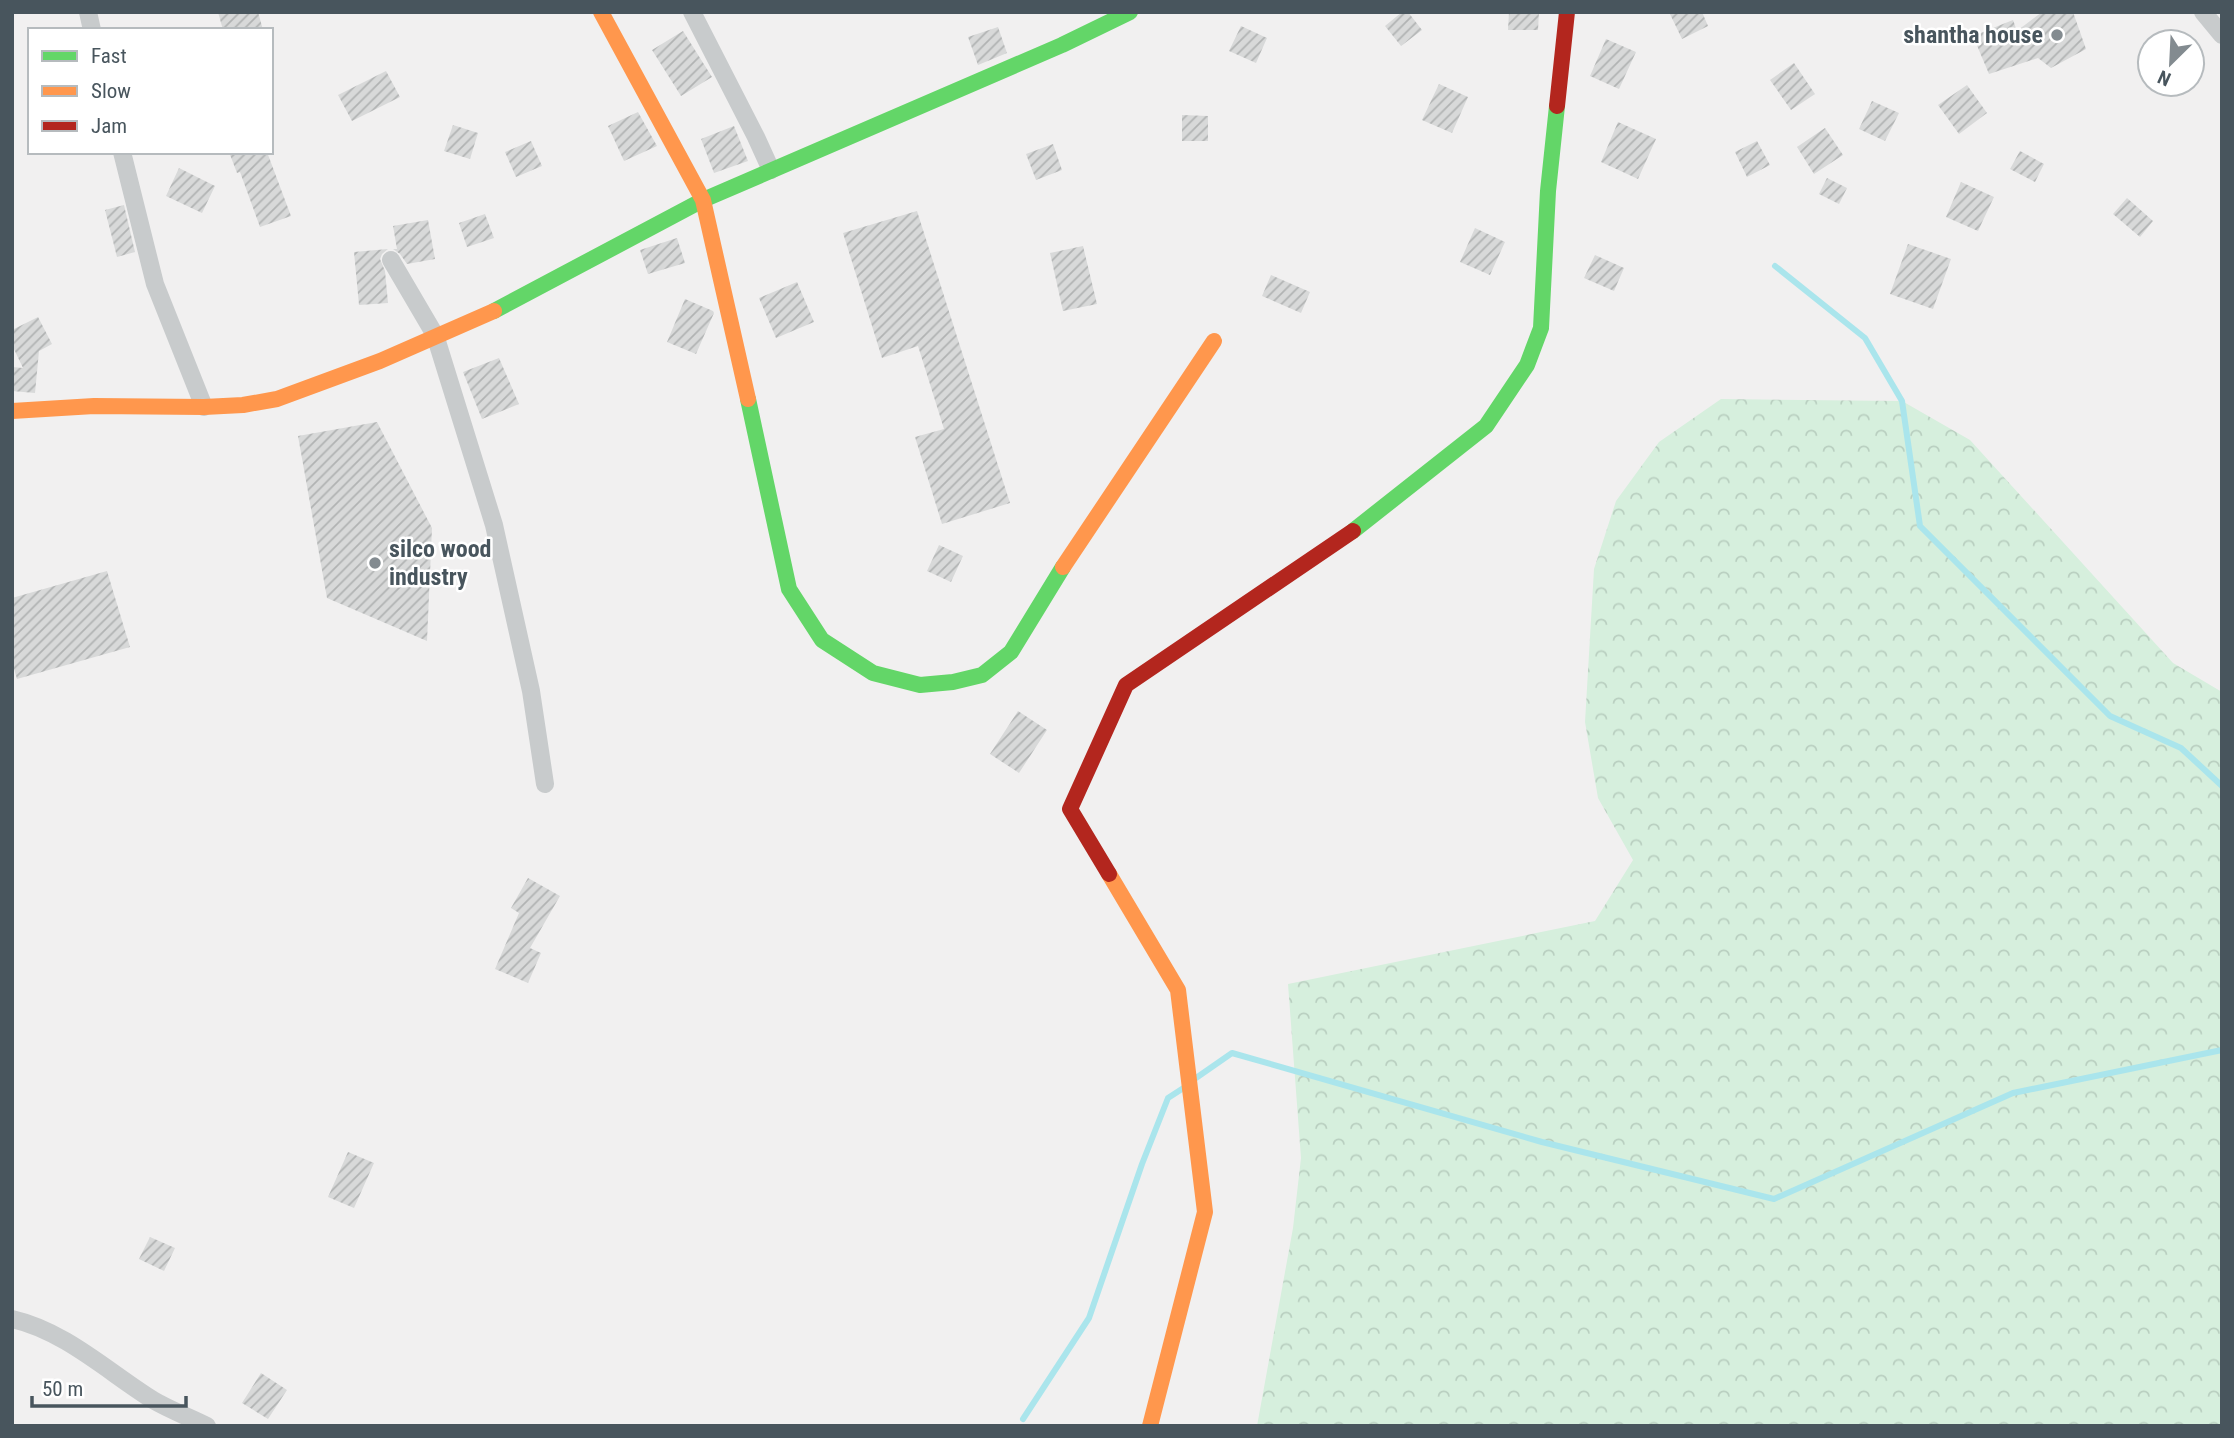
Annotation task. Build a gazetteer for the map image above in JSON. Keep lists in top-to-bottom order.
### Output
{
  "places": ["shantha house", "silco wood industry"],
  "legend": ["Fast", "Slow", "Jam"],
  "scale_bar": "50 m",
  "north": "bottom left"
}
